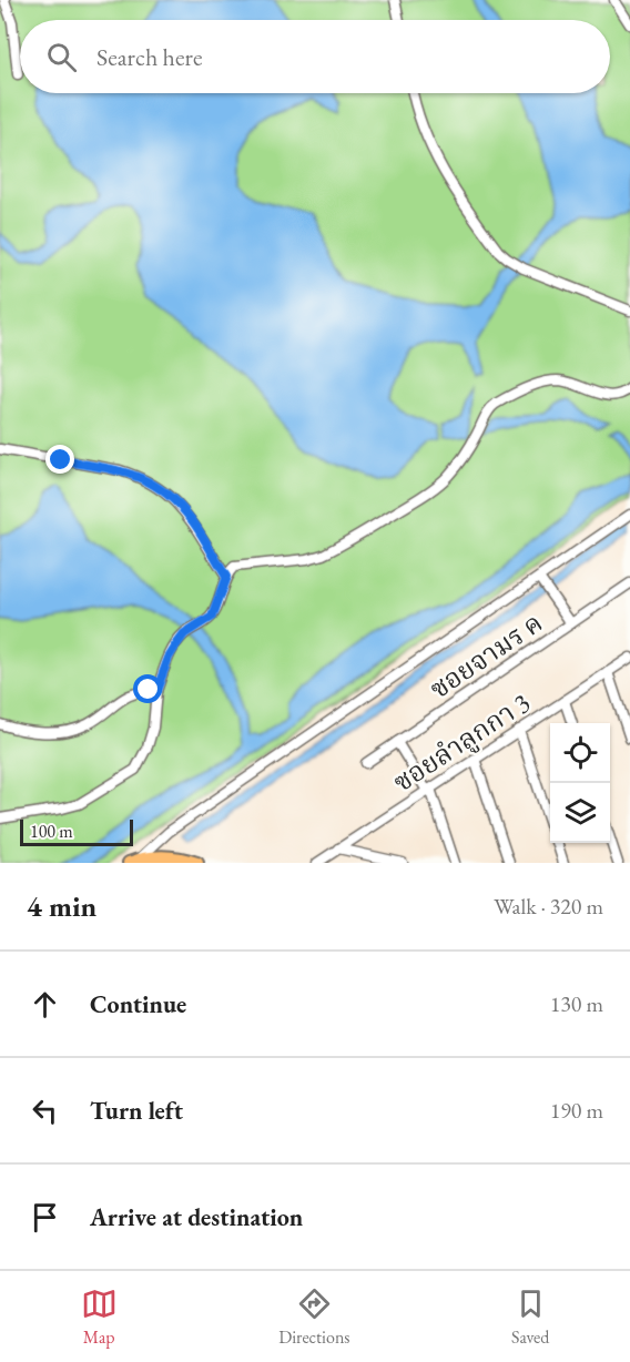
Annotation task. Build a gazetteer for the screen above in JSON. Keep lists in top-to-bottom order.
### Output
{
  "streets": {
    "street": ["ซอยจามร ค", "ซอยลำลูกกา 3"]
  },
  "scale_bar": "100 m",
  "page": {
    "search": "Search here",
    "scale": "100 m",
    "heading": ["4 min", "Walk · 320 m"],
    "list": [
      ["Continue", "130 m"],
      ["Turn left", "190 m"],
      "Arrive at destination"
    ],
    "nav": ["Map", "Directions", "Saved"]
  }
}
